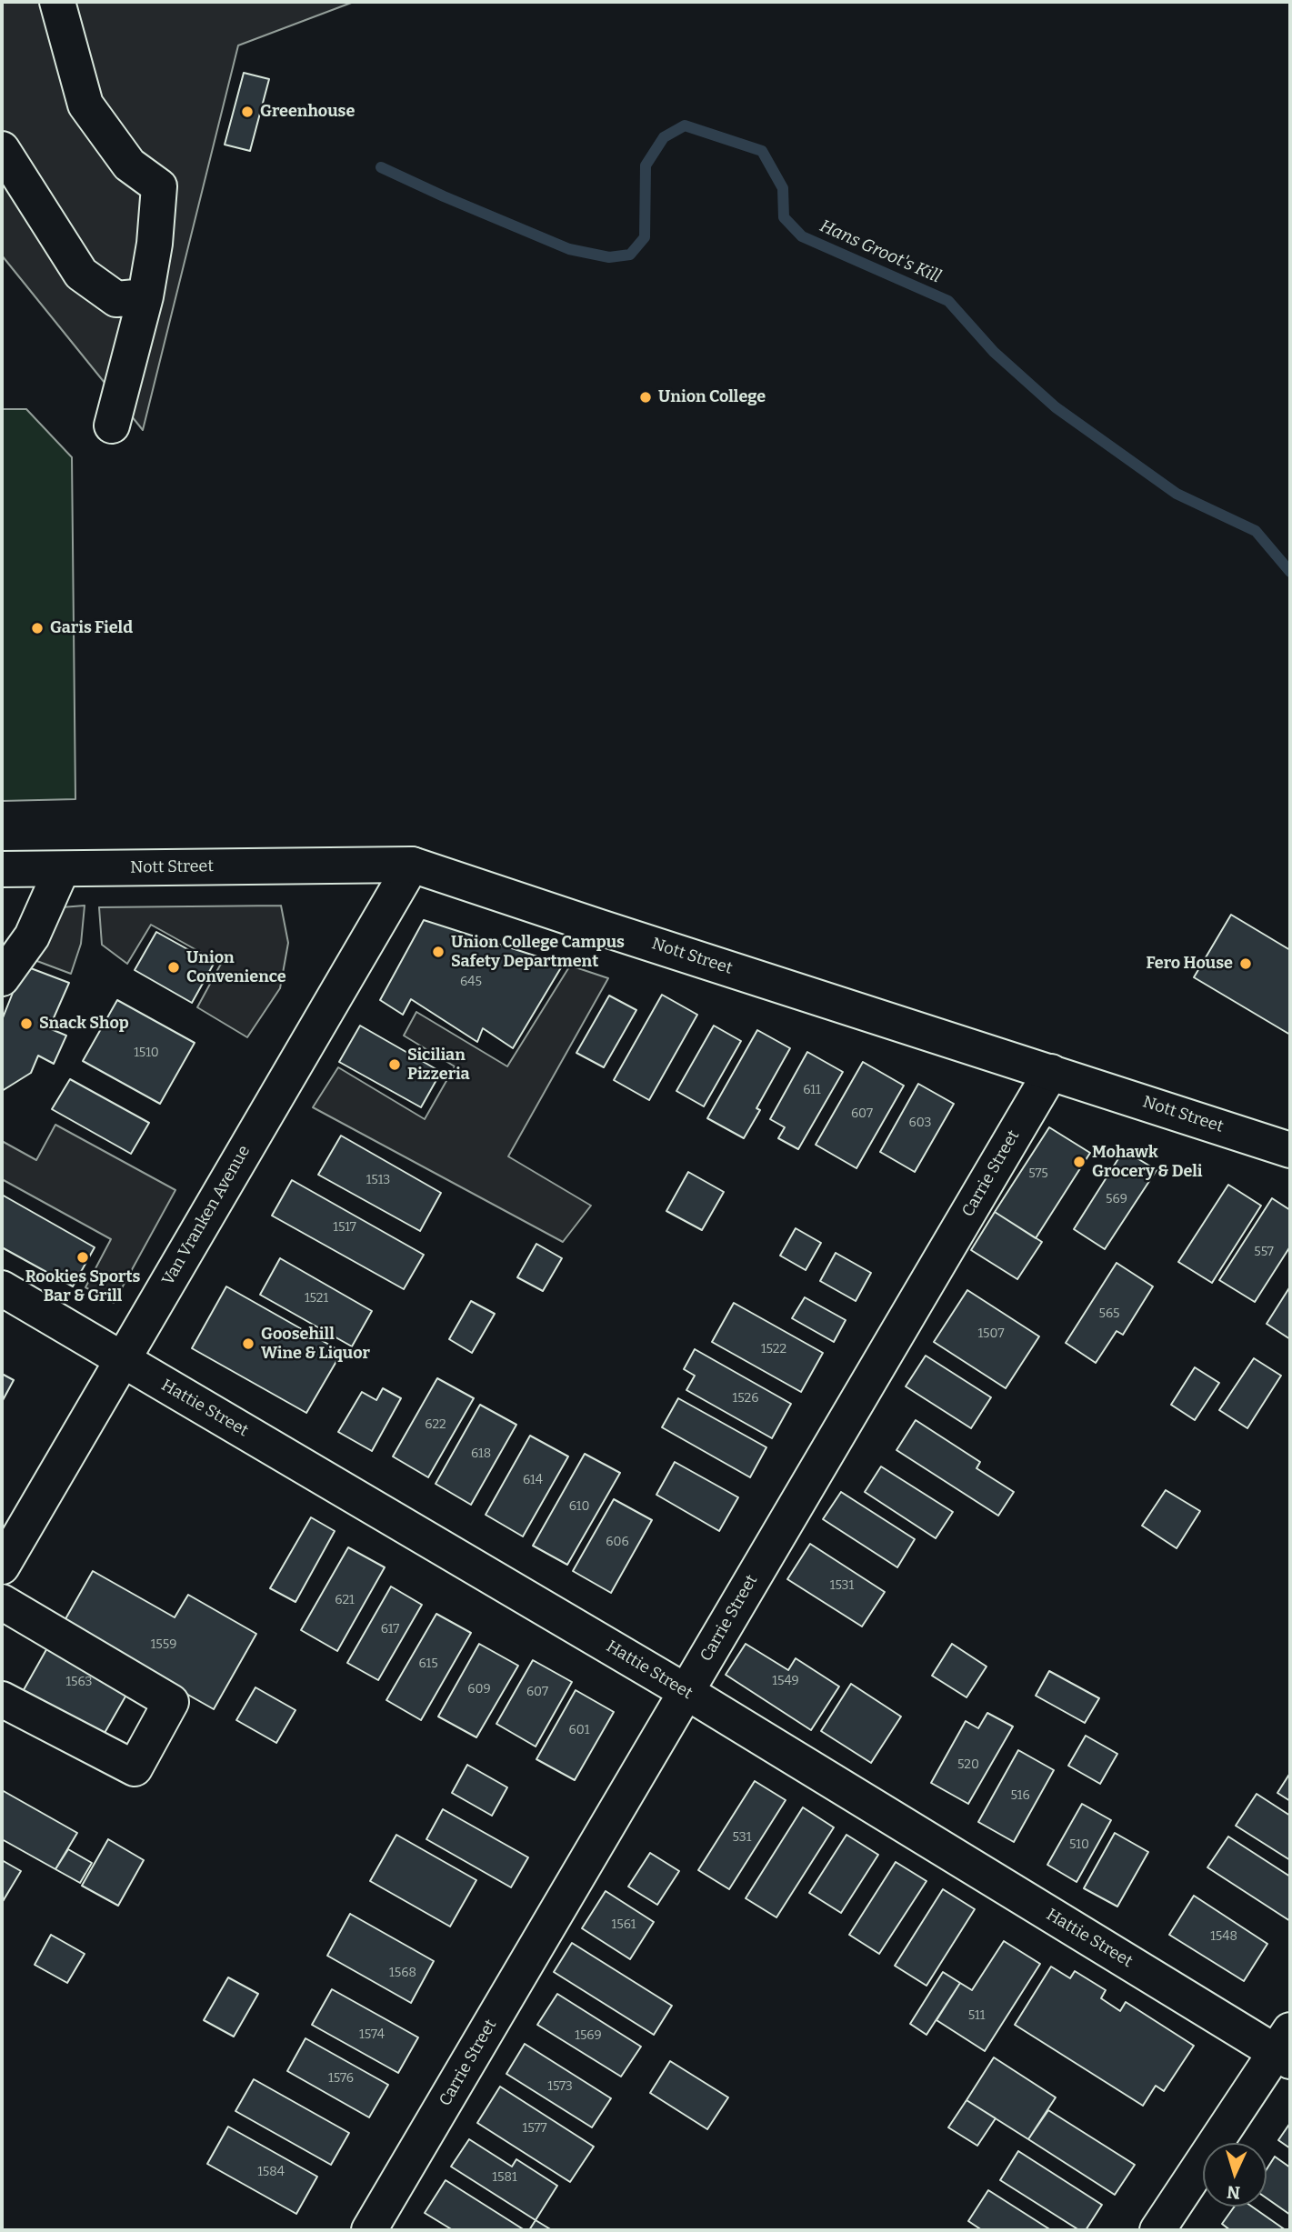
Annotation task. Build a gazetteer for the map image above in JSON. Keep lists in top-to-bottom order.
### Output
{
  "streets": {
    "street": [
      "Nott Street",
      "Carrie Street",
      "Van Vranken Avenue",
      "Hattie Street"
    ]
  },
  "crossings": [
    ["Nott Street", "Carrie Street"],
    ["Nott Street", "Van Vranken Avenue"],
    ["Carrie Street", "Hattie Street"],
    ["Van Vranken Avenue", "Hattie Street"]
  ],
  "water": ["Hans Groot's Kill"],
  "places": [
    "Greenhouse",
    "Union College",
    "Garis Field",
    "Union College Campus Safety Department",
    "Fero House",
    "Union Convenience",
    "Snack Shop",
    "Sicilian Pizzeria",
    "Mohawk Grocery & Deli",
    "Rookies Sports Bar & Grill",
    "Goosehill Wine & Liquor"
  ],
  "house_numbers": [
    "645",
    "1510",
    "611",
    "607",
    "603",
    "575",
    "1513",
    "569",
    "1517",
    "557",
    "1521",
    "565",
    "1507",
    "1522",
    "1526",
    "622",
    "618",
    "614",
    "610",
    "606",
    "1531",
    "621",
    "617",
    "1559",
    "615",
    "1549",
    "1563",
    "609",
    "607",
    "601",
    "520",
    "516",
    "531",
    "510",
    "1561",
    "1548",
    "1568",
    "511",
    "1574",
    "1569",
    "1576",
    "1573",
    "1577",
    "1584",
    "1581"
  ],
  "north": "bottom"
}
